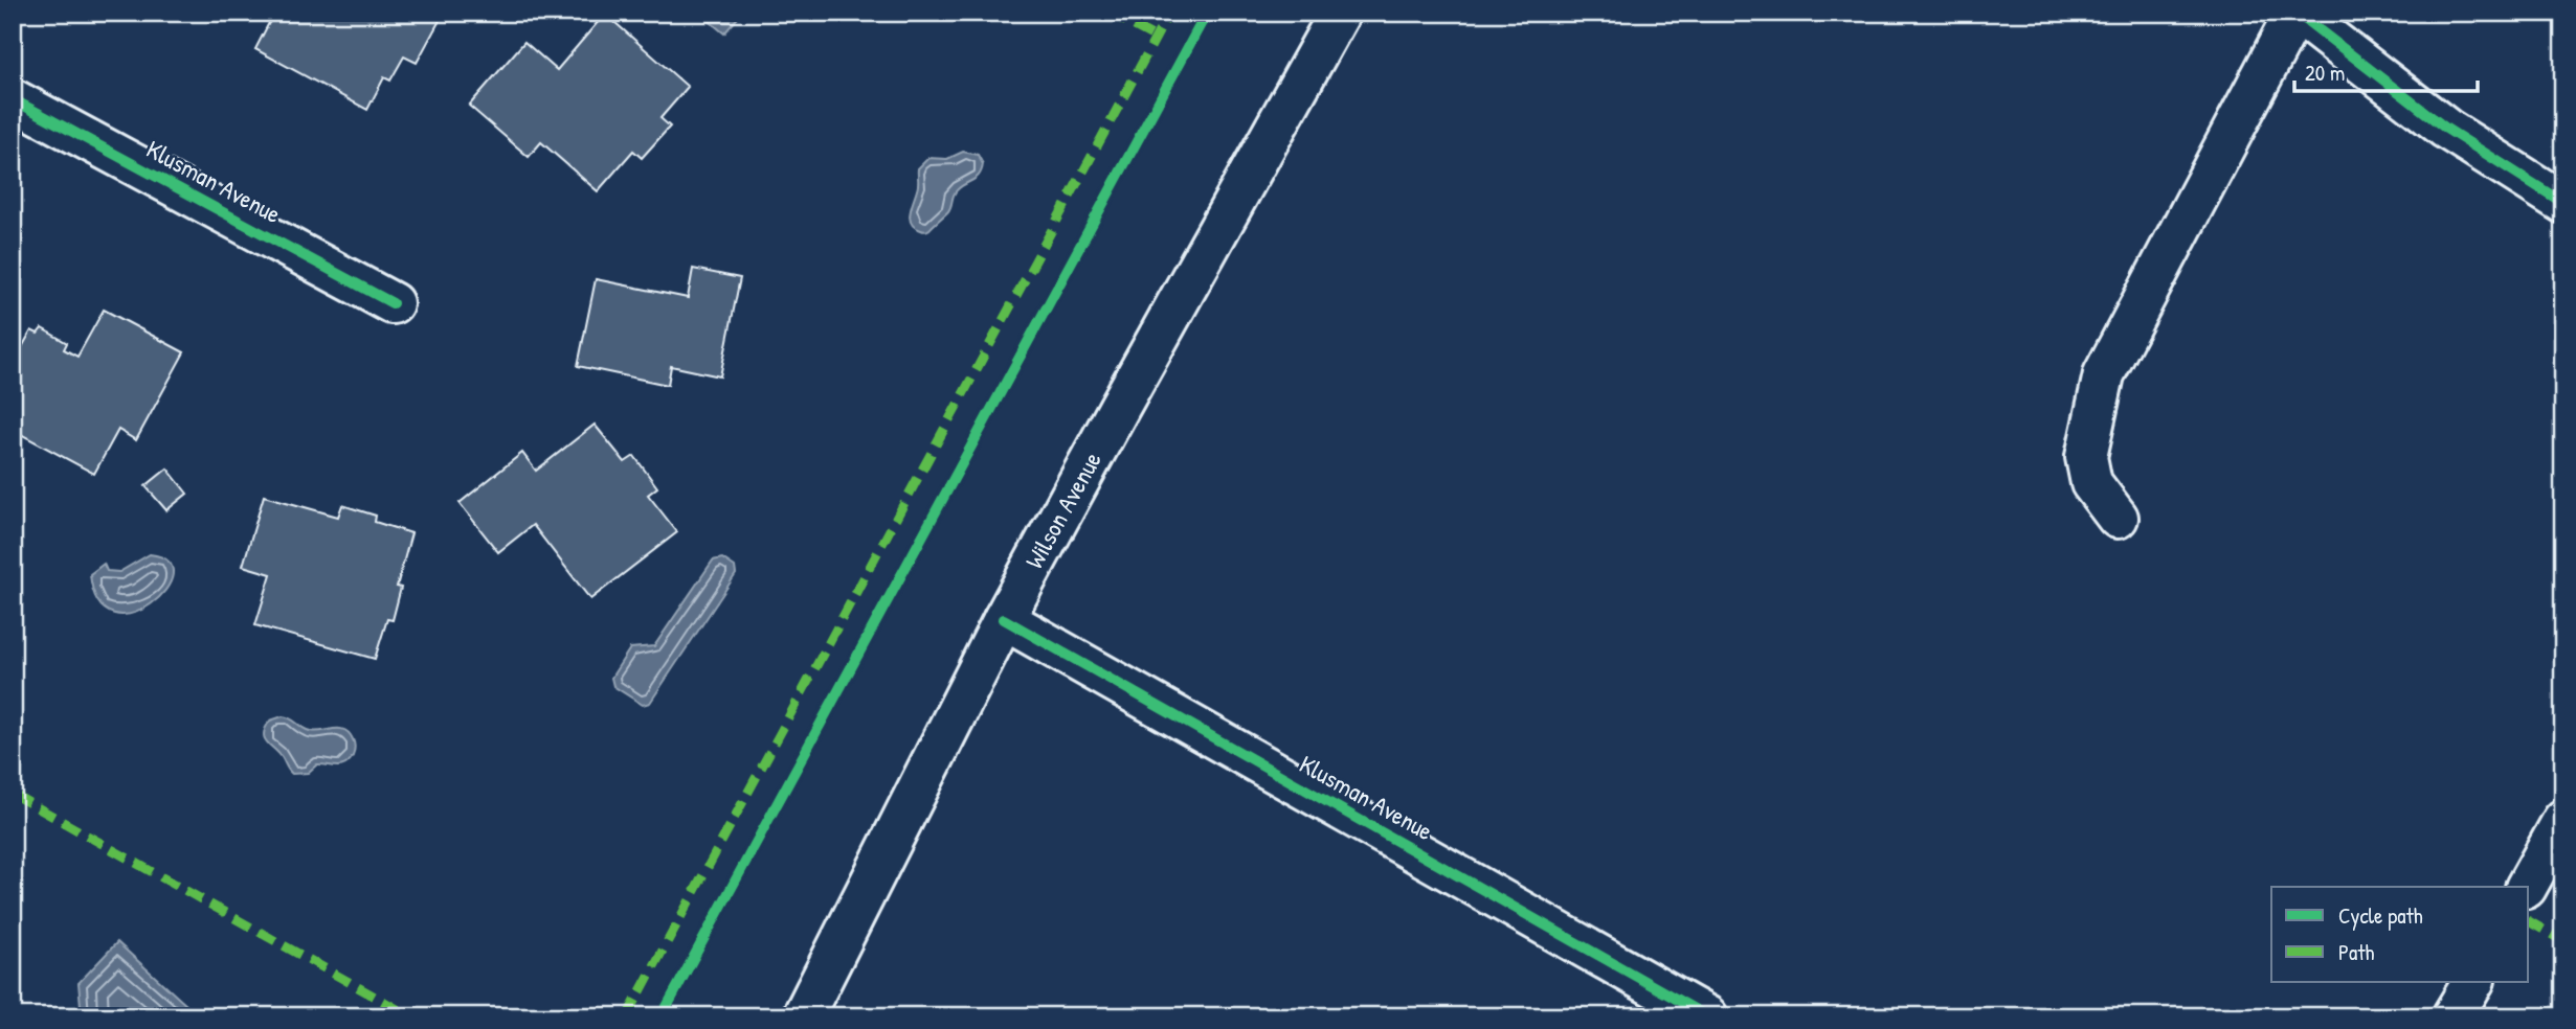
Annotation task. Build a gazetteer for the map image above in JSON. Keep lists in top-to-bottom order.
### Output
{
  "streets": {
    "street": ["Klusman Avenue", "Wilson Avenue"]
  },
  "crossings": [
    ["Klusman Avenue", "Wilson Avenue"]
  ],
  "legend": ["Cycle path", "Path"],
  "scale_bar": "20 m"
}
